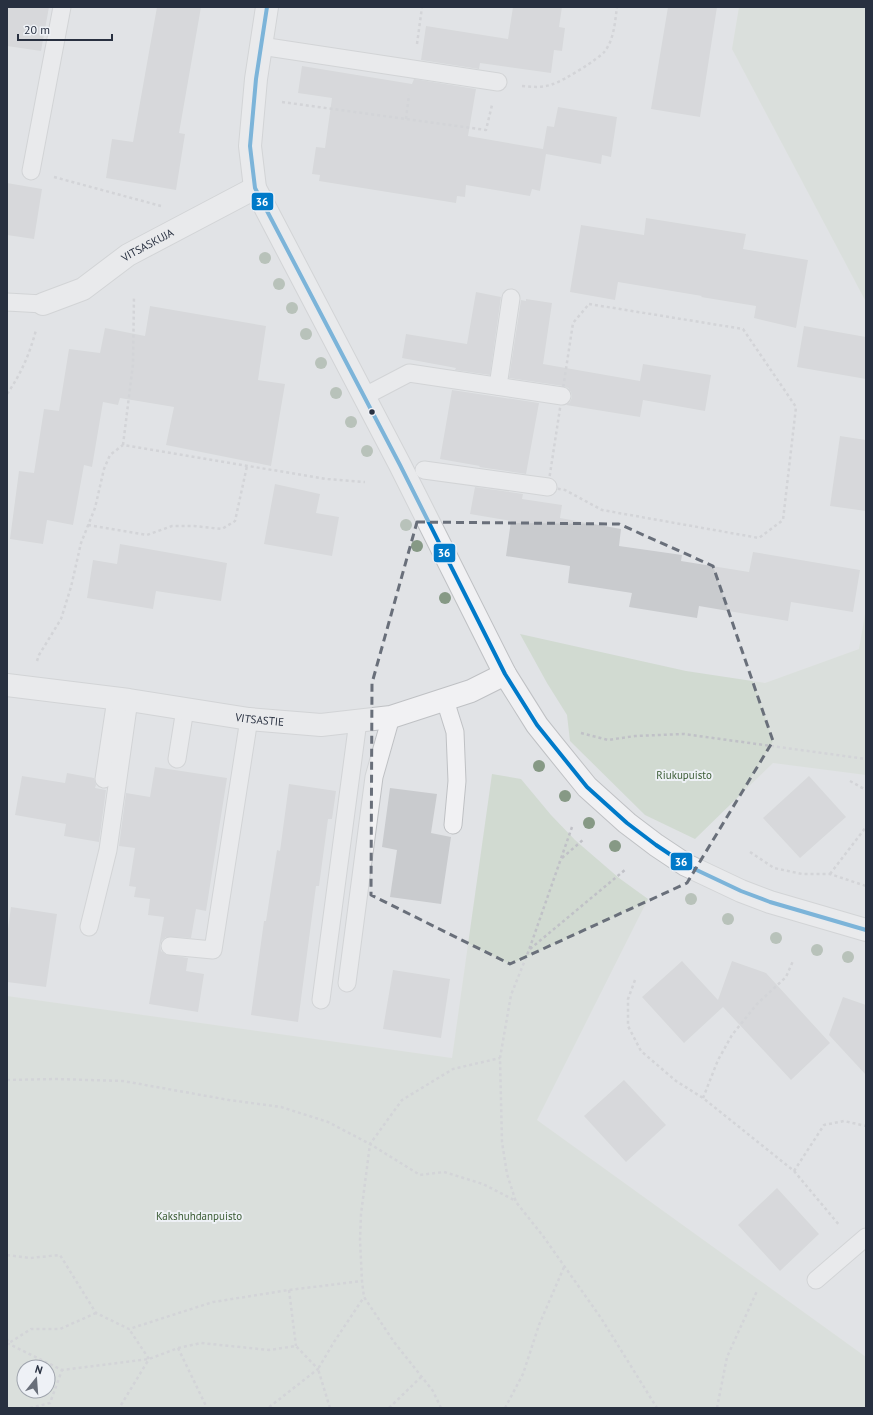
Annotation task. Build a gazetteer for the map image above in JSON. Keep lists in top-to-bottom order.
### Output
{
  "streets": {
    "street": ["VITSASKUJA", "VITSASTIE"]
  },
  "parks": ["Riukupuisto", "Kakshuhdanpuisto"],
  "lines": ["transit line 36"],
  "scale_bar": "20 m",
  "north": "top"
}
